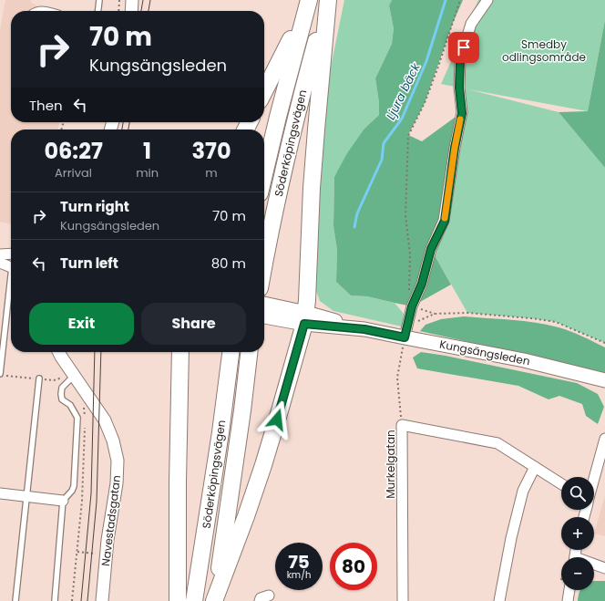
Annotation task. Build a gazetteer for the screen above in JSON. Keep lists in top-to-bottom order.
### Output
{
  "streets": {
    "highway": ["Söderköpingsvägen"],
    "main road": ["Kungsängsleden"],
    "street": ["Murkelgatan", "Navestadsgatan"]
  },
  "water": ["Ljura bäck"],
  "parks": ["Smedby odlingsområde"],
  "page": {
    "turn": ["70 m", "Kungsängsleden"],
    "then": "Then",
    "eta": [
      "06:27",
      "Arrival",
      "1",
      "min",
      "370",
      "m"
    ],
    "list": [
      {
        "name": "Turn right",
        "note": "Kungsängsleden",
        "value": "70 m"
      },
      {
        "name": "Turn left",
        "value": "80 m"
      }
    ],
    "buttons": ["Exit", "Share"],
    "map_buttons": ["+", "−"],
    "speed": "75 km/h",
    "limit": "80"
  }
}
